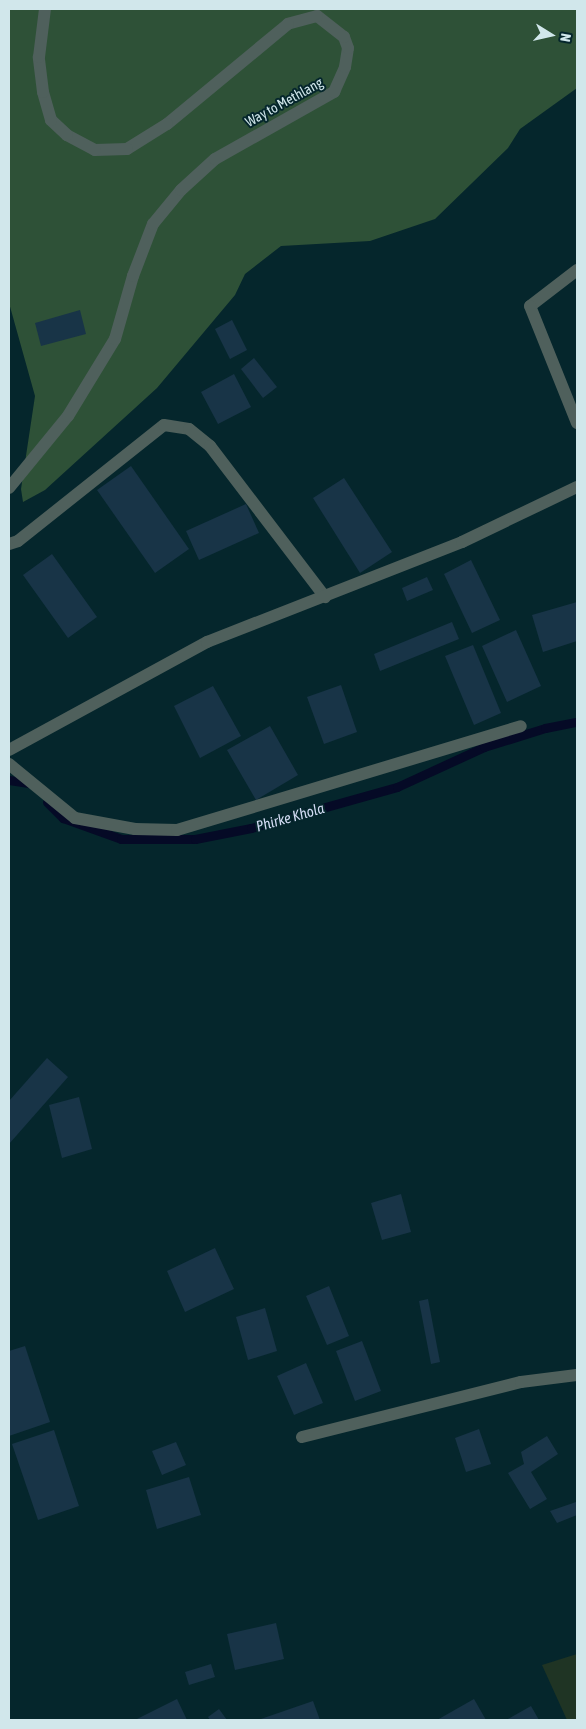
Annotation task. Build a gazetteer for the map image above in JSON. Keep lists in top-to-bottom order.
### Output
{
  "streets": {
    "street": ["Way to Methlang"]
  },
  "water": ["Phirke Khola"],
  "north": "right"
}
